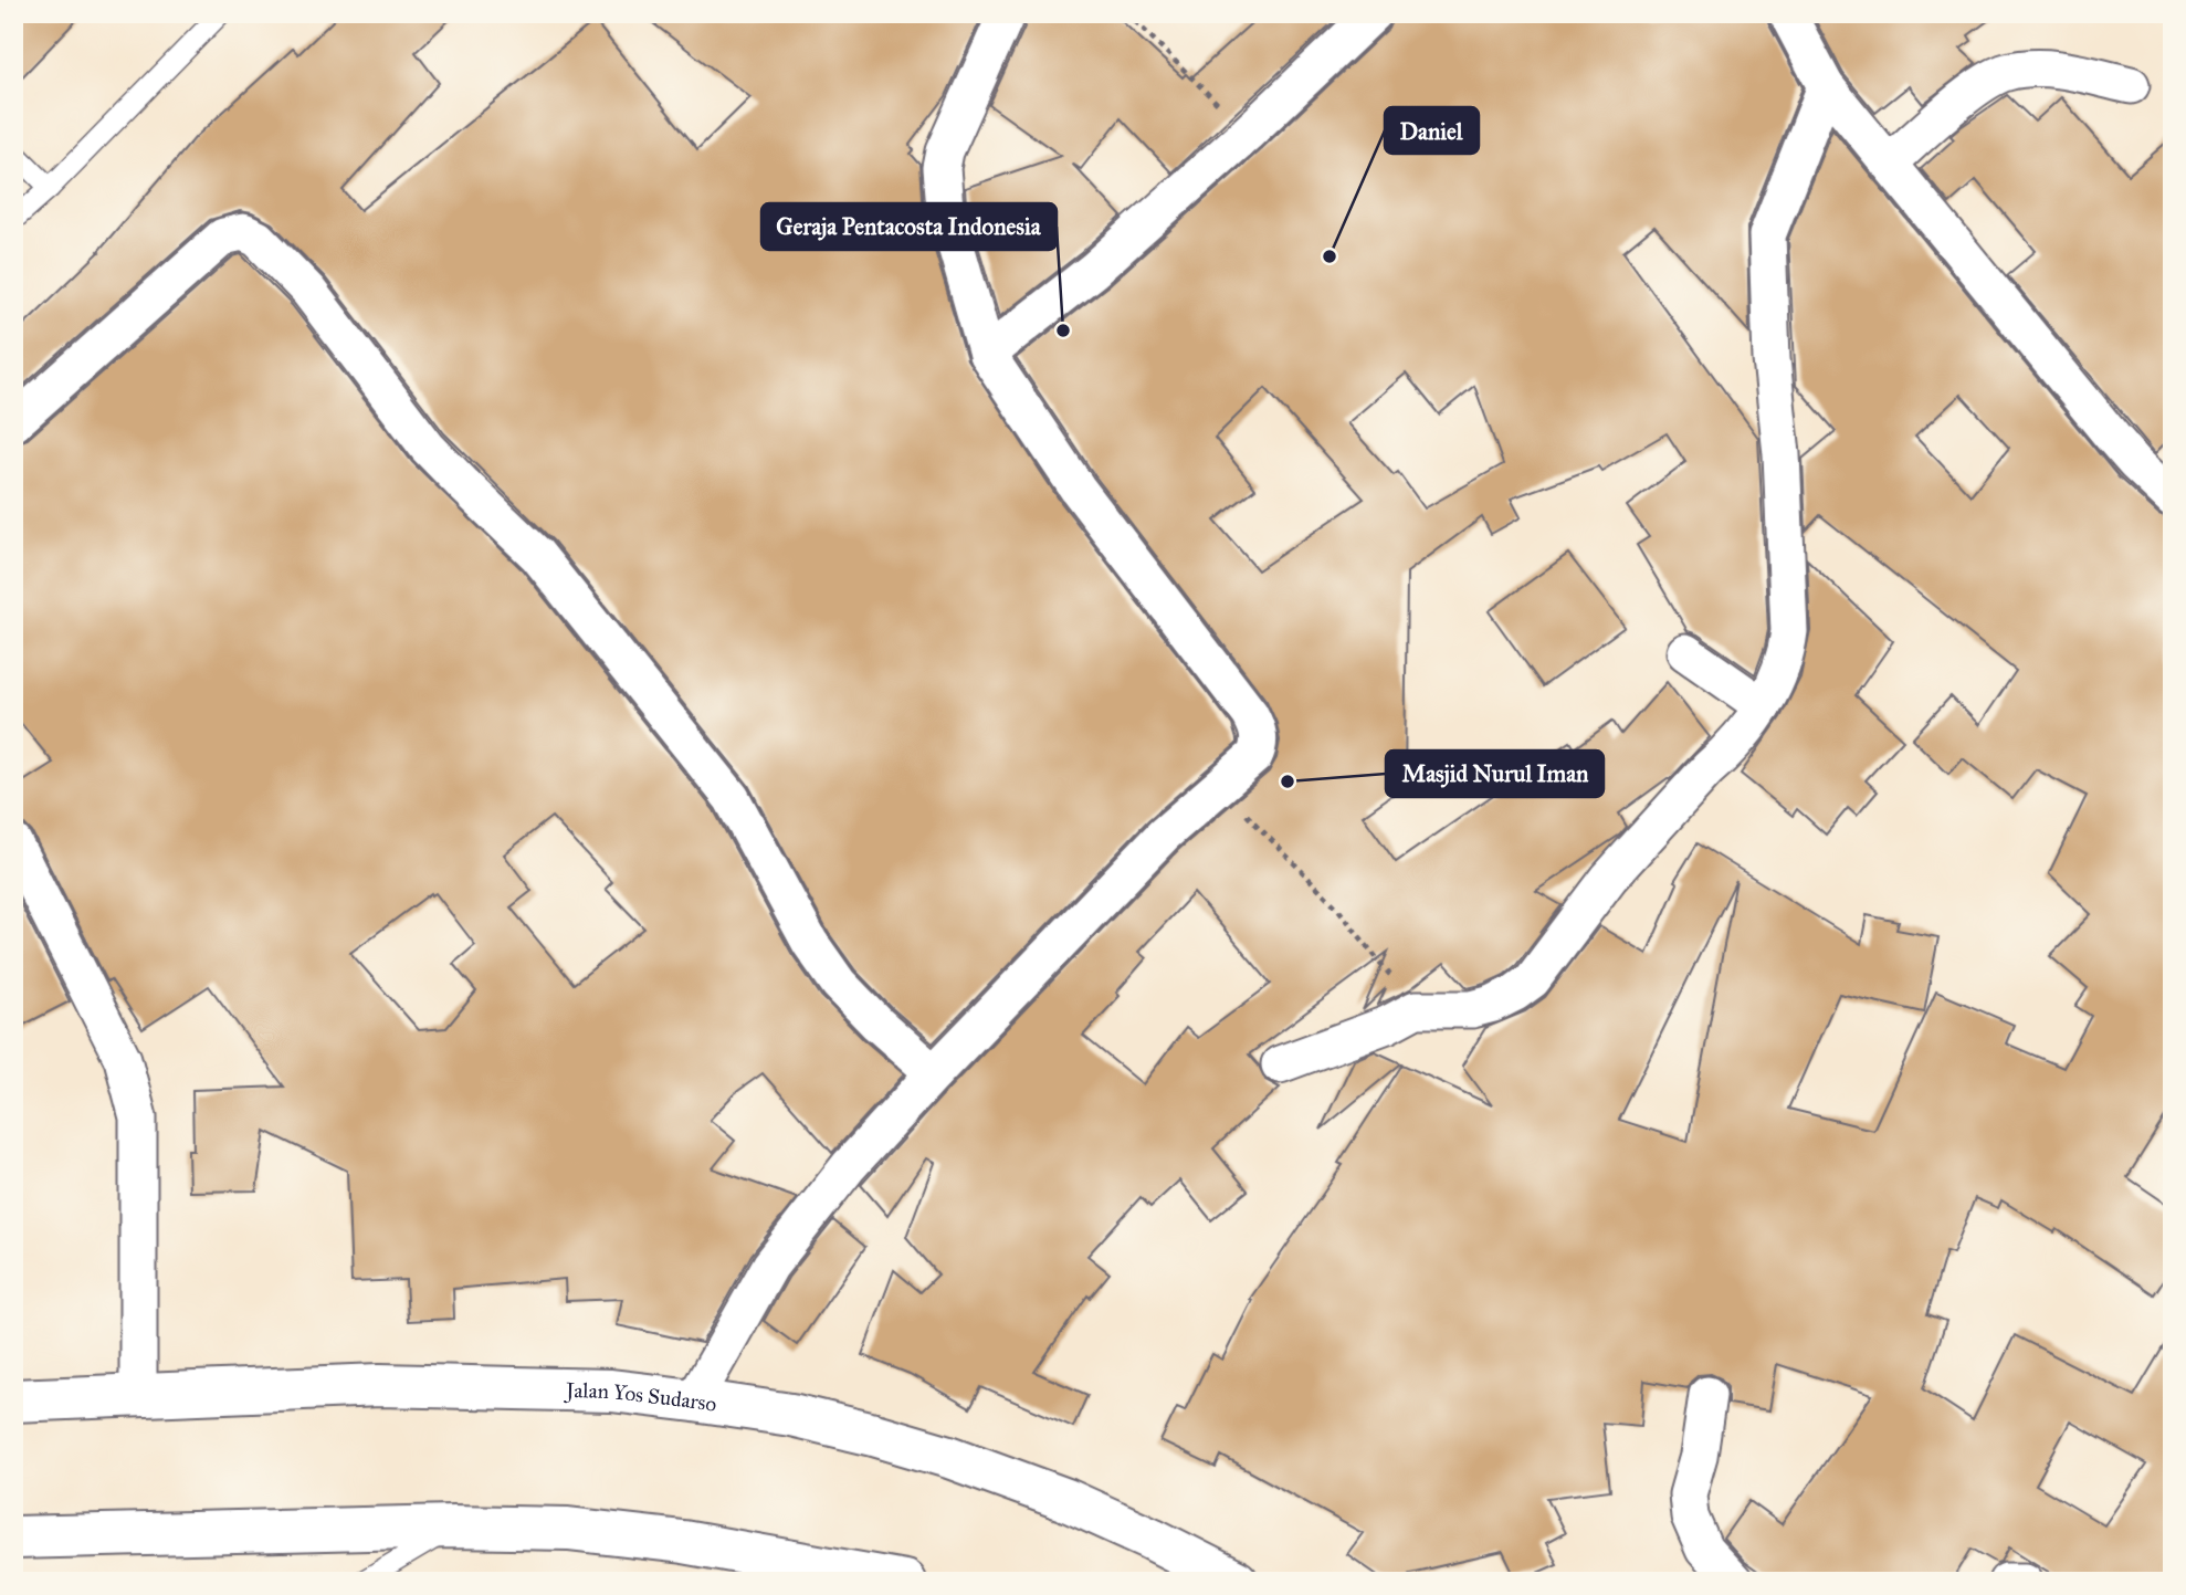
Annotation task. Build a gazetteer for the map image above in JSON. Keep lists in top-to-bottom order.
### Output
{
  "streets": {
    "main road": ["Jalan Yos Sudarso"]
  },
  "places": ["Daniel", "Geraja Pentacosta Indonesia", "Masjid Nurul Iman"]
}
